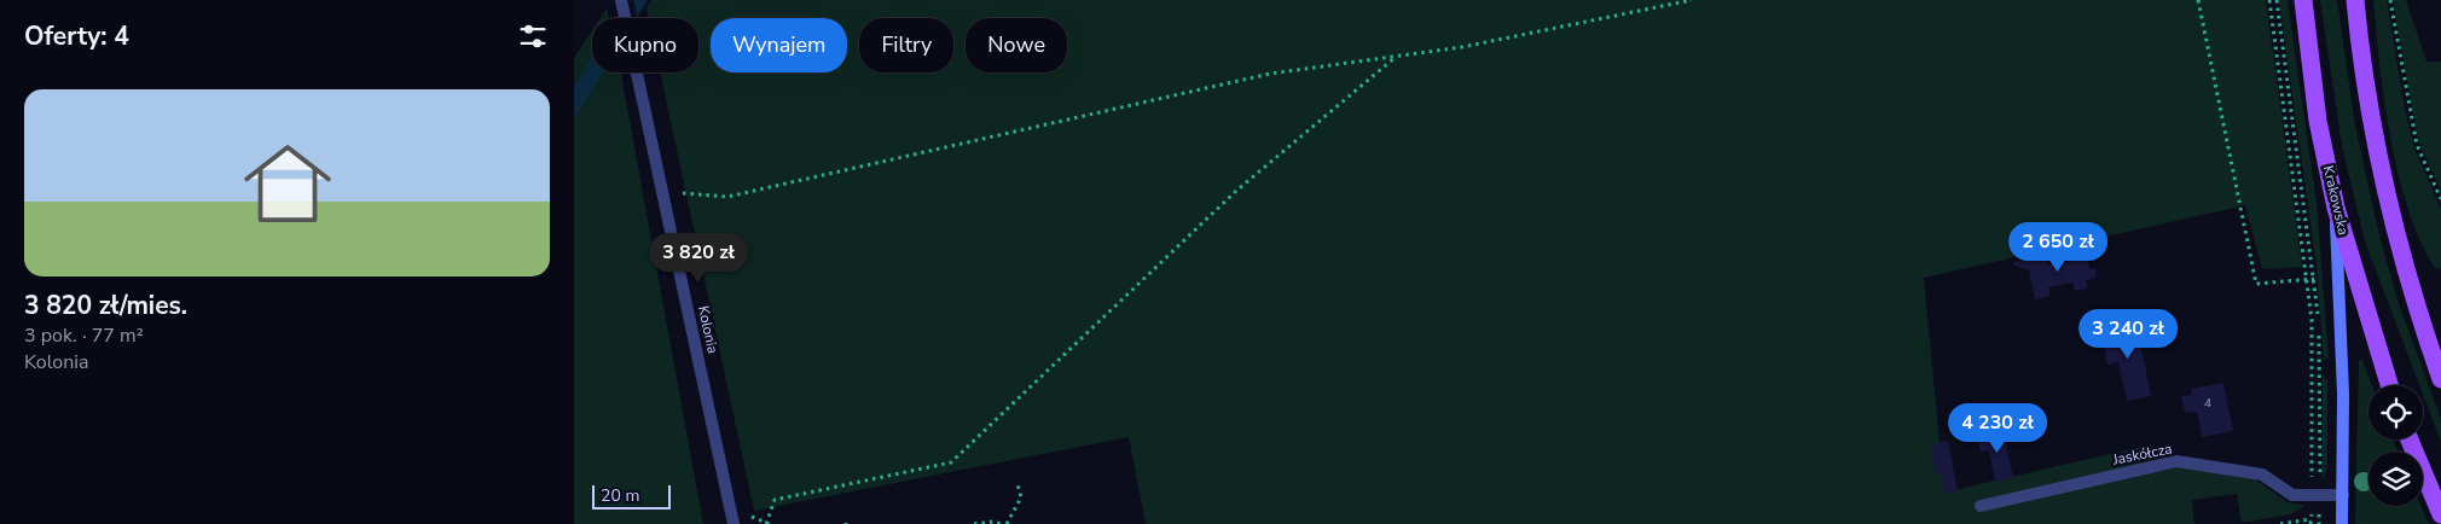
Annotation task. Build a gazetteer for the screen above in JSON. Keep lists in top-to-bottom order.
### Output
{
  "streets": {
    "main road": ["Krakowska"],
    "street": ["Kolonia", "Jaskółcza"]
  },
  "house_numbers": ["4"],
  "scale_bar": "20 m",
  "page": {
    "heading": "Oferty: 4",
    "chip": [
      "Kupno",
      "Wynajem",
      "Filtry",
      "Nowe"
    ],
    "list": [
      {
        "name": "3 820 zł/mies.",
        "note": "3 pok. · 77 m² · Kolonia"
      }
    ],
    "price": [
      "2 650 zł",
      "3 820 zł",
      "3 240 zł",
      "4 230 zł"
    ],
    "scale": "20 m"
  }
}
